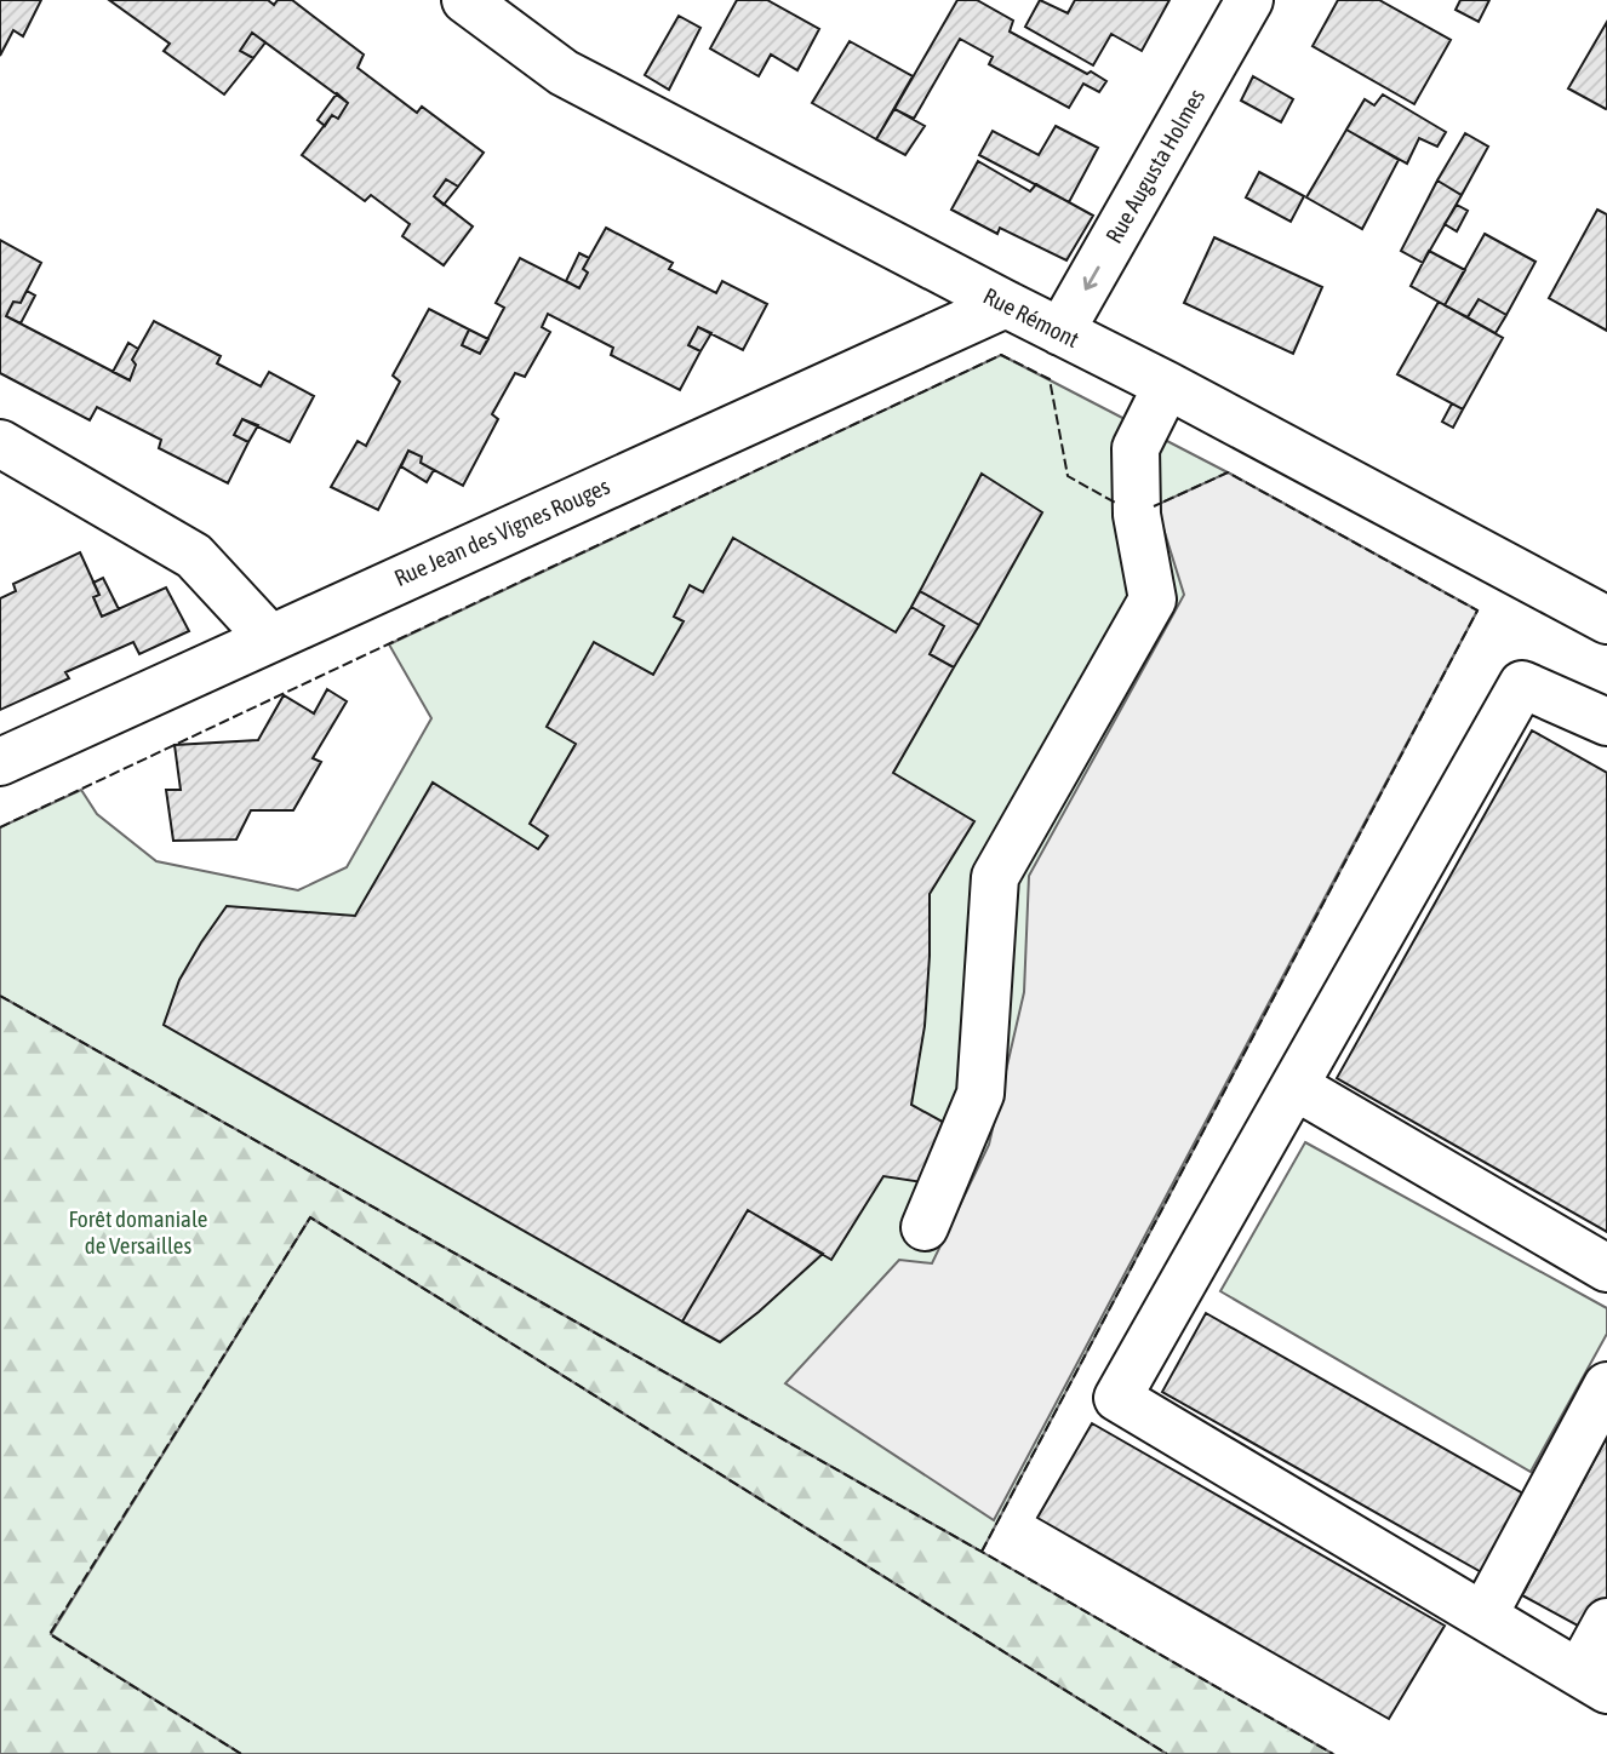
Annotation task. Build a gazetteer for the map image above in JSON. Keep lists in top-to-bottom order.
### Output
{
  "streets": {
    "street": ["Rue Augusta Holmes", "Rue Rémont", "Rue Jean des Vignes Rouges"]
  },
  "crossings": [
    ["Rue Augusta Holmes", "Rue Rémont"],
    ["Rue Rémont", "Rue Jean des Vignes Rouges"]
  ],
  "one_way": ["Rue Augusta Holmes"],
  "parks": ["Forêt domaniale de Versailles"]
}
